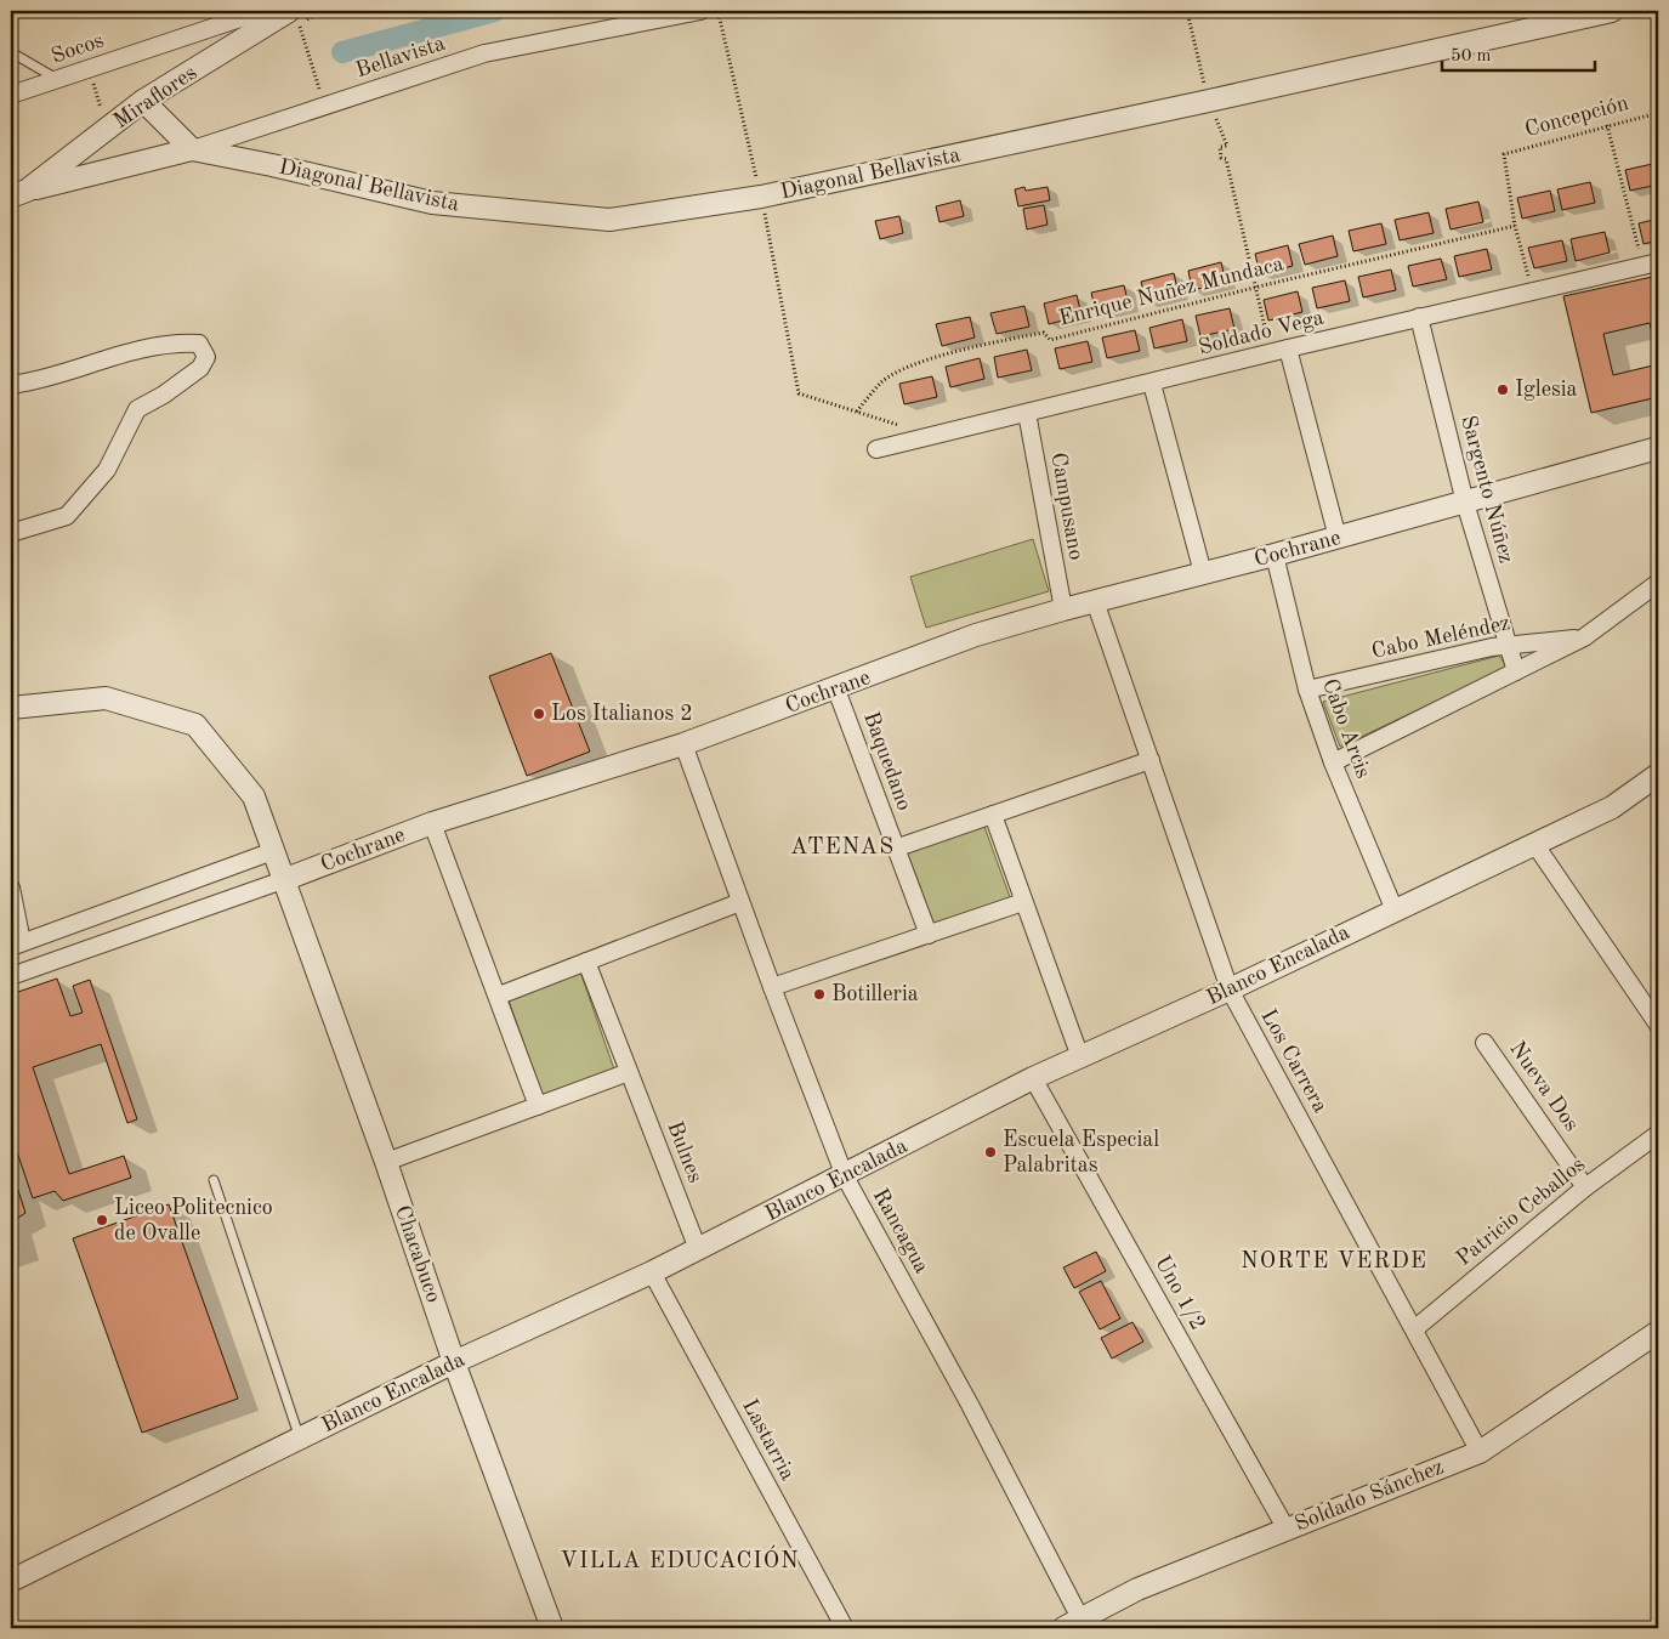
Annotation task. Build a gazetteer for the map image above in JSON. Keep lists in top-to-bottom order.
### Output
{
  "streets": {
    "street": [
      "Socos",
      "Bellavista",
      "Miraflores",
      "Diagonal Bellavista",
      "Soldado Vega",
      "Sargento Núñez",
      "Campusano",
      "Cochrane",
      "Cabo Meléndez",
      "Cabo Arcis",
      "Baquedano",
      "Blanco Encalada",
      "Los Carrera",
      "Nueva Dos",
      "Bulnes",
      "Patricio Ceballos",
      "Rancagua",
      "Chacabuco",
      "Uno 1/2",
      "Lastarria",
      "Soldado Sánchez"
    ],
    "path": ["Concepción", "Enrique Nuñez Mundaca"]
  },
  "crossings": [
    ["Bellavista", "Miraflores"],
    ["Bellavista", "Diagonal Bellavista"],
    ["Miraflores", "Diagonal Bellavista"],
    ["Concepción", "Enrique Nuñez Mundaca"],
    ["Soldado Vega", "Sargento Núñez"],
    ["Soldado Vega", "Campusano"],
    ["Sargento Núñez", "Cochrane"],
    ["Sargento Núñez", "Cabo Meléndez"],
    ["Campusano", "Cochrane"],
    ["Cochrane", "Cabo Arcis"],
    ["Cochrane", "Baquedano"],
    ["Cochrane", "Los Carrera"],
    ["Cochrane", "Rancagua"],
    ["Cochrane", "Chacabuco"],
    ["Cabo Meléndez", "Cabo Arcis"],
    ["Cabo Arcis", "Blanco Encalada"],
    ["Blanco Encalada", "Los Carrera"],
    ["Blanco Encalada", "Bulnes"],
    ["Blanco Encalada", "Rancagua"],
    ["Blanco Encalada", "Chacabuco"],
    ["Blanco Encalada", "Uno 1/2"],
    ["Blanco Encalada", "Lastarria"],
    ["Los Carrera", "Patricio Ceballos"],
    ["Los Carrera", "Soldado Sánchez"],
    ["Nueva Dos", "Patricio Ceballos"],
    ["Rancagua", "Soldado Sánchez"],
    ["Uno 1/2", "Soldado Sánchez"]
  ],
  "districts": ["ATENAS", "NORTE VERDE", "VILLA EDUCACIÓN"],
  "places": [
    "Iglesia",
    "Los Italianos 2",
    "Botilleria",
    "Escuela Especial Palabritas",
    "Liceo Politecnico de Ovalle"
  ],
  "scale_bar": "50 m"
}
